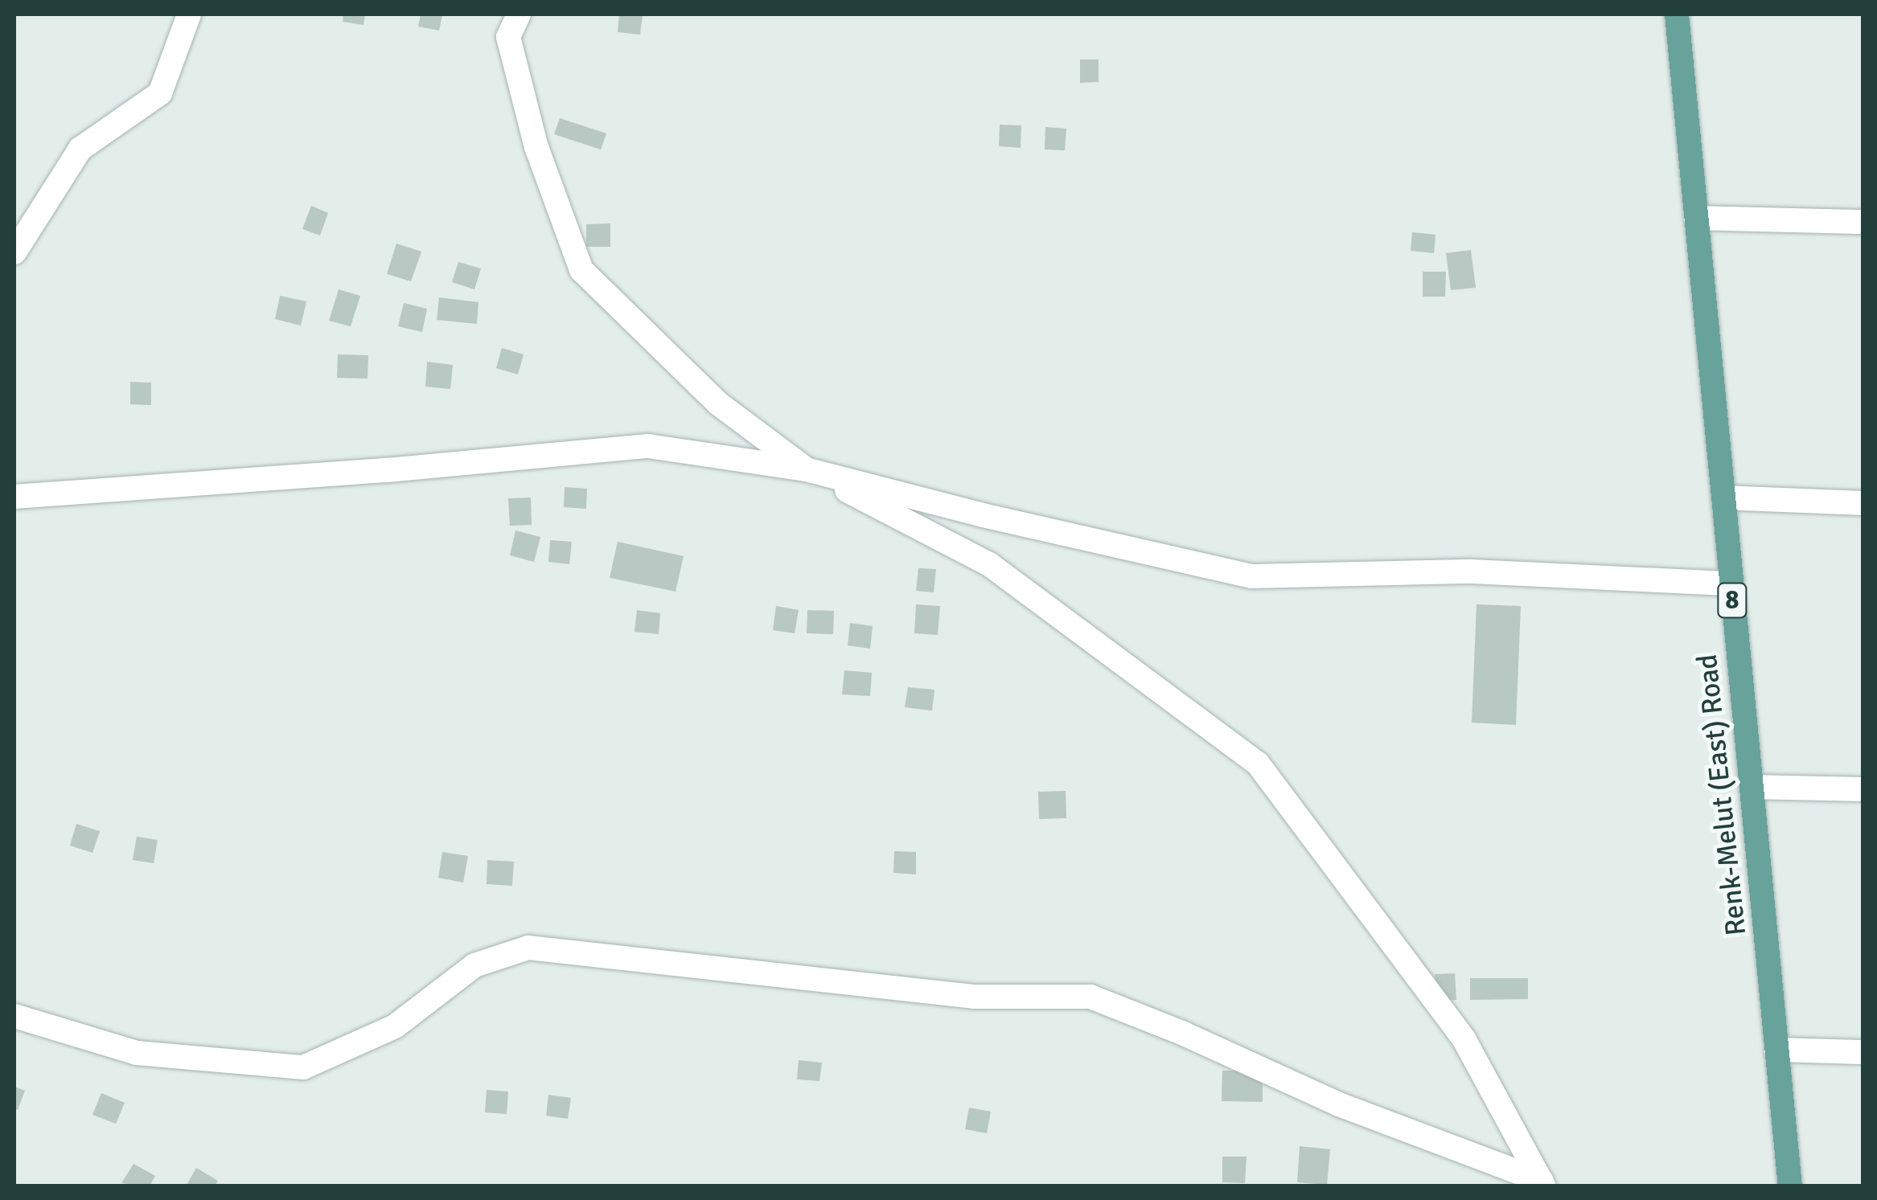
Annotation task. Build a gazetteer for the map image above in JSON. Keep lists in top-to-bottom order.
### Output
{
  "streets": {
    "main road": ["8", "Renk-Melut (East) Road"]
  }
}
